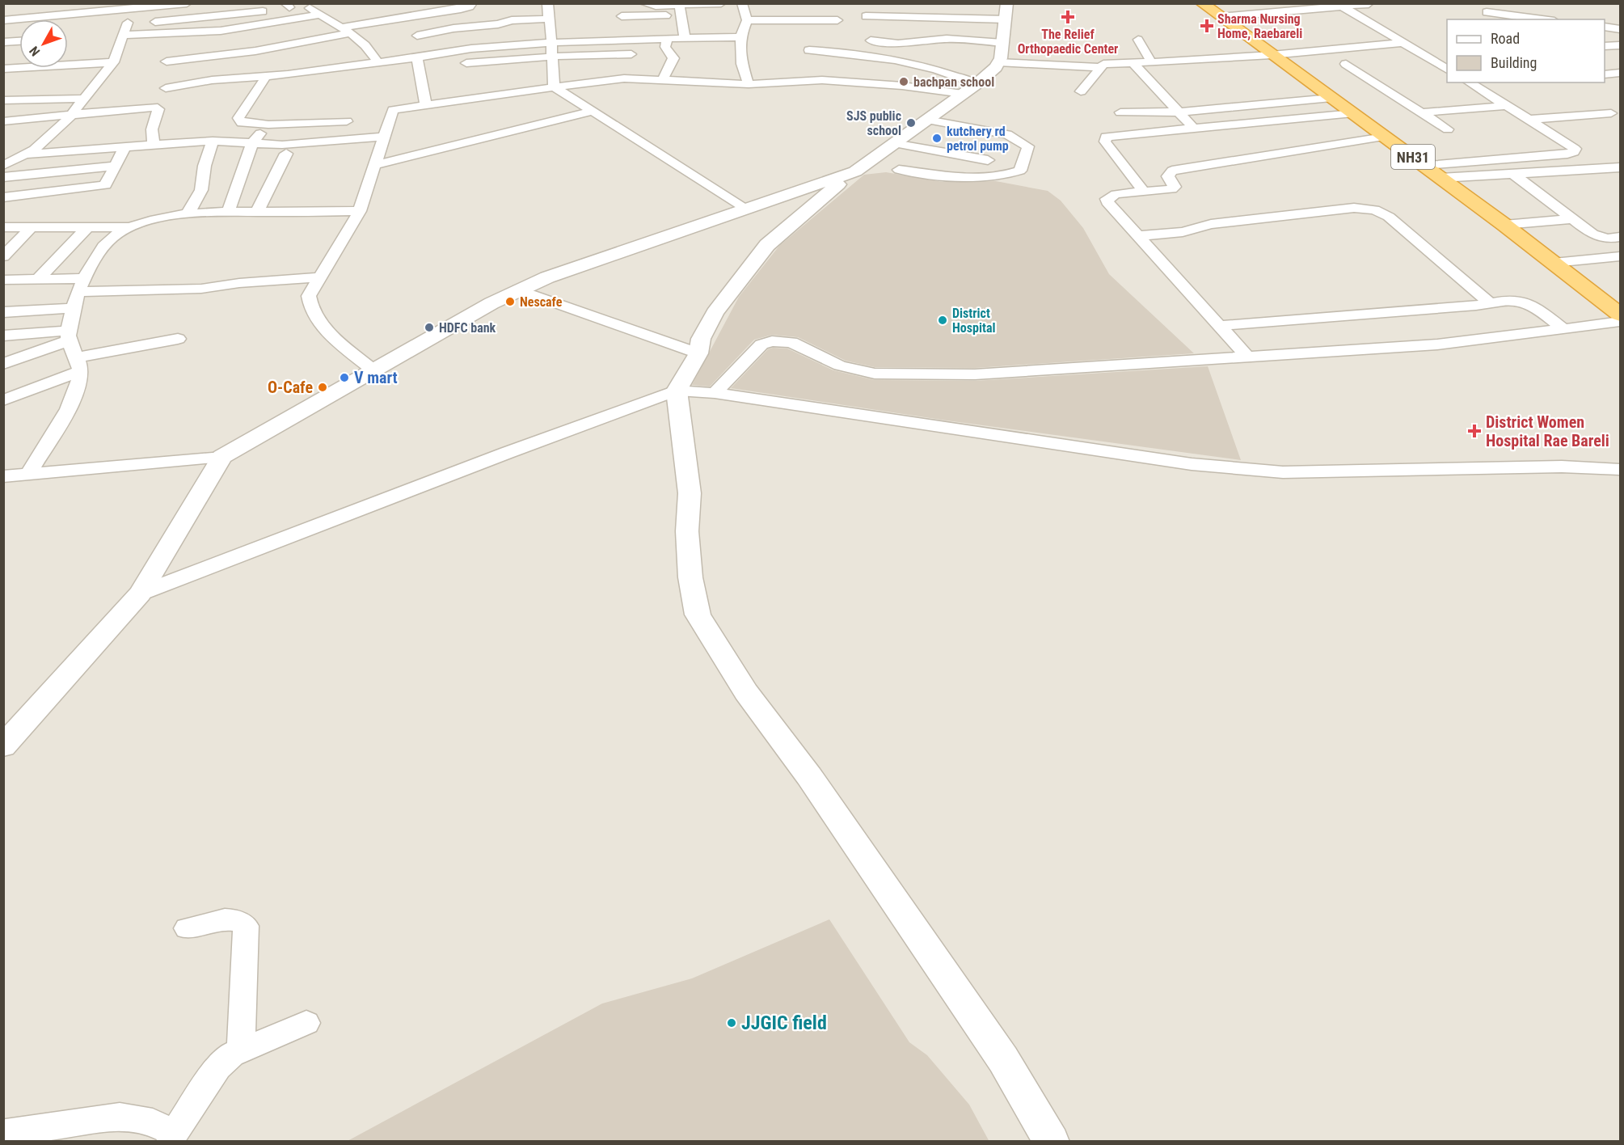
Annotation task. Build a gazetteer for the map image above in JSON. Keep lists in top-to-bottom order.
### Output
{
  "streets": {
    "highway": ["NH31"]
  },
  "places": {
    "health": ["The Relief Orthopaedic Center", "Sharma Nursing Home, Raebareli", "District Women Hospital Rae Bareli"],
    "other": [
      "bachpan school",
      "SJS public school",
      "kutchery rd petrol pump",
      "Nescafe",
      "District Hospital",
      "HDFC bank",
      "V mart",
      "O-Cafe",
      "JJGIC field"
    ]
  },
  "legend": ["Road", "Building"],
  "north": "bottom left"
}
